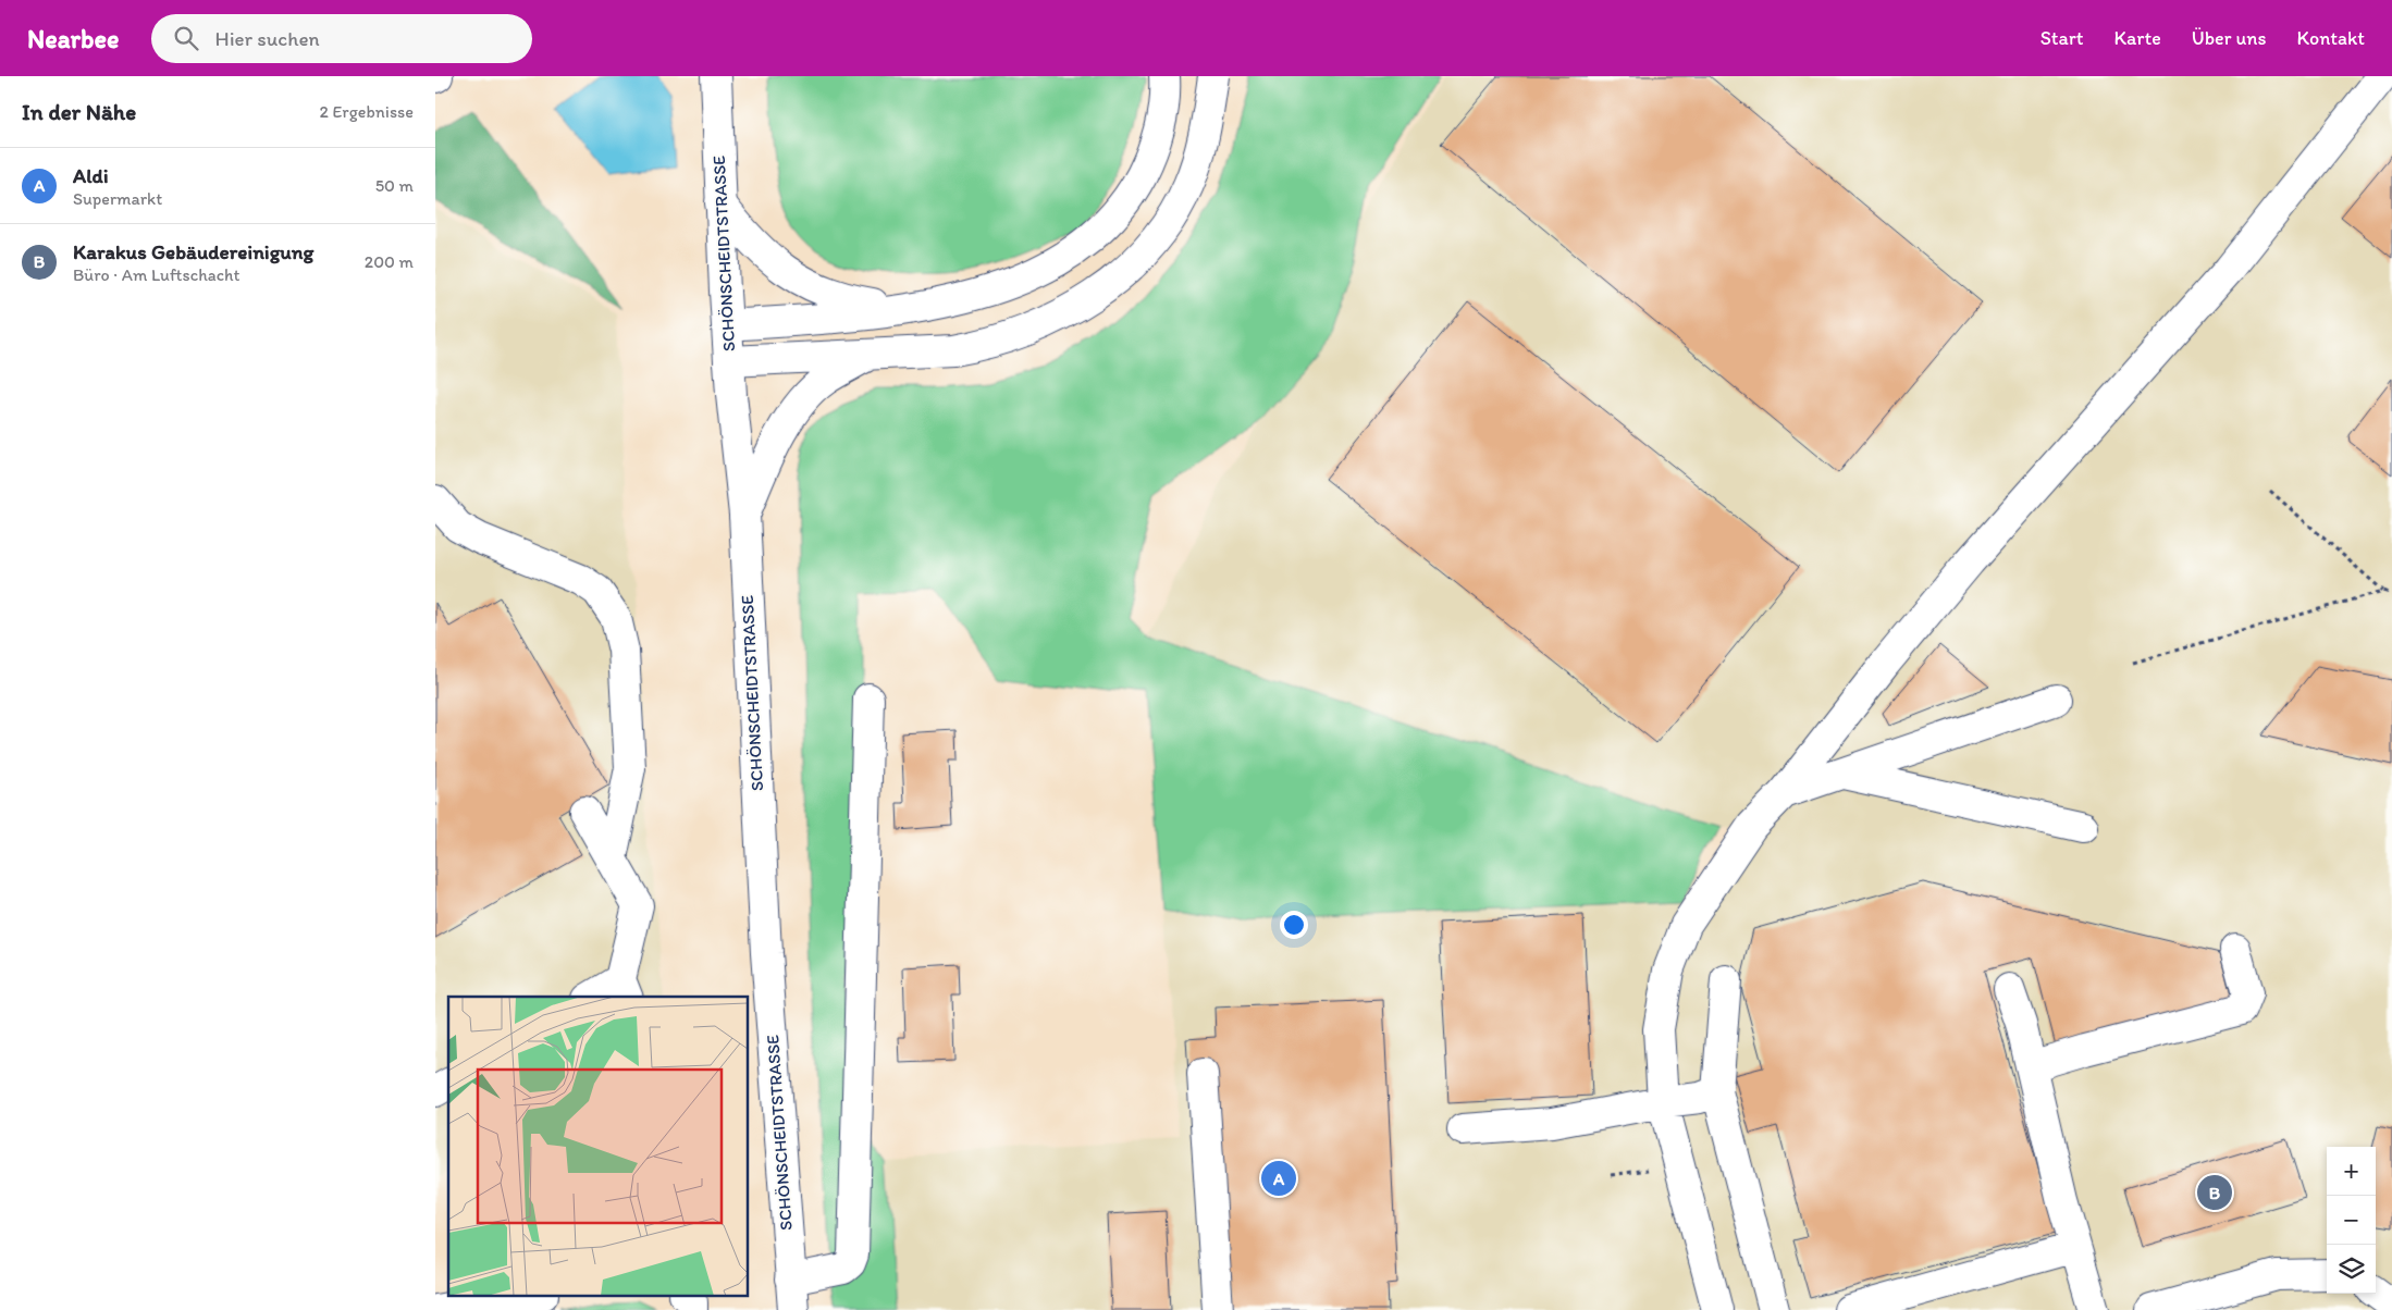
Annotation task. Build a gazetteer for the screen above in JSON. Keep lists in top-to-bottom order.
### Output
{
  "streets": {
    "main road": ["SCHÖNSCHEIDTSTRASSE"]
  },
  "page": {
    "header": "Nearbee",
    "search": "Hier suchen",
    "nav": [
      "Start",
      "Karte",
      "Über uns",
      "Kontakt"
    ],
    "heading": ["In der Nähe", "2 Ergebnisse"],
    "list": [
      {
        "mark": "A",
        "name": "Aldi",
        "note": "Supermarkt",
        "value": "50 m"
      },
      {
        "mark": "B",
        "name": "Karakus Gebäudereinigung",
        "note": "Büro · Am Luftschacht",
        "value": "200 m"
      }
    ],
    "map_buttons": ["+", "−"],
    "pins": ["A", "B"]
  }
}
